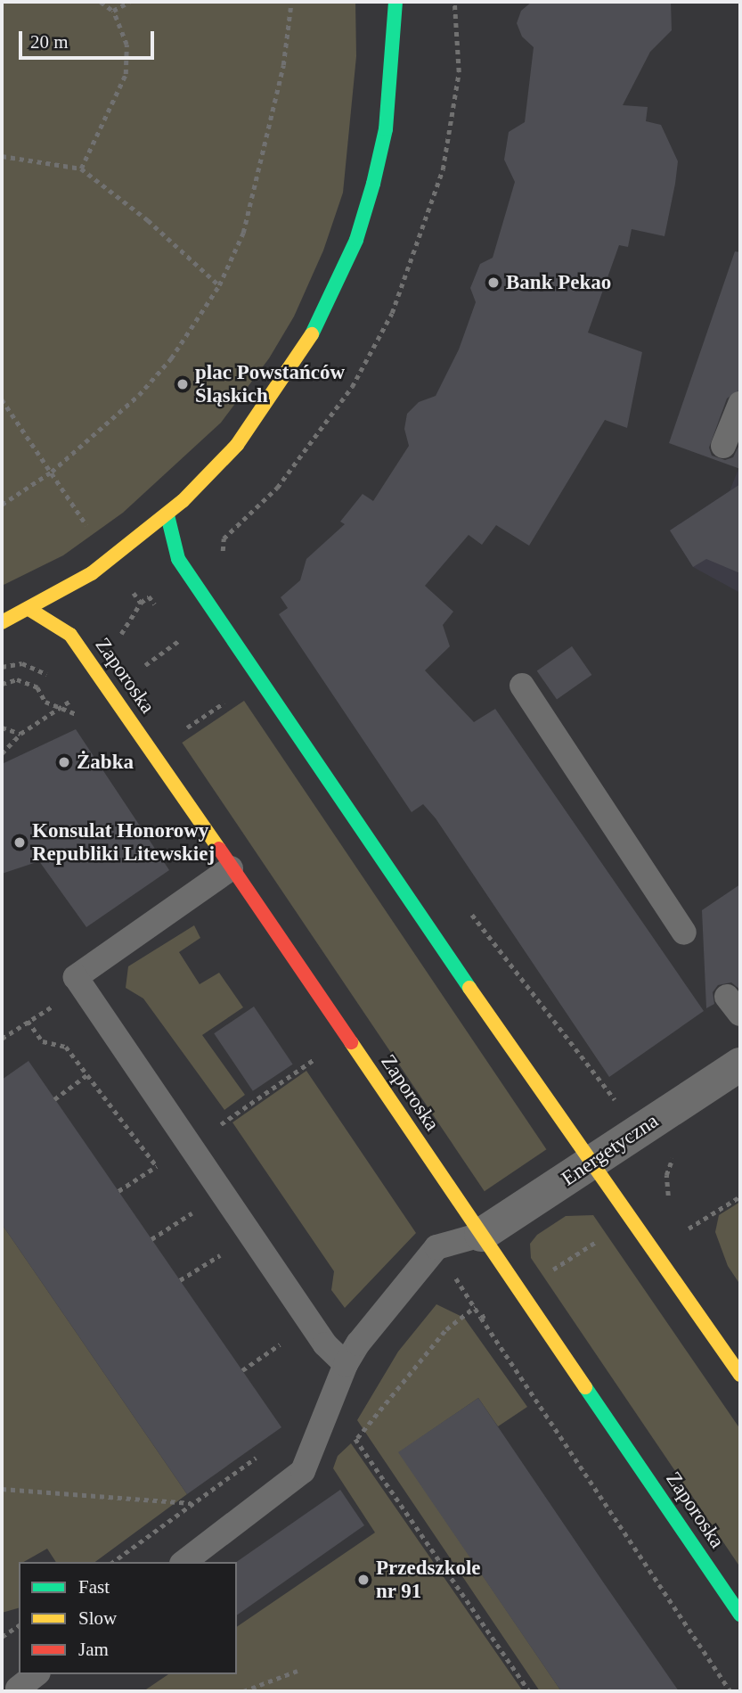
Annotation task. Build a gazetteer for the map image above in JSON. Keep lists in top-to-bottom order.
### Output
{
  "streets": {
    "main road": ["Zaporoska"],
    "street": ["Energetyczna"]
  },
  "crossings": [
    ["Zaporoska", "Energetyczna"]
  ],
  "places": [
    "Bank Pekao",
    "plac Powstańców Śląskich",
    "Żabka",
    "Konsulat Honorowy Republiki Litewskiej",
    "Przedszkole nr 91"
  ],
  "legend": ["Fast", "Slow", "Jam"],
  "scale_bar": "20 m"
}
